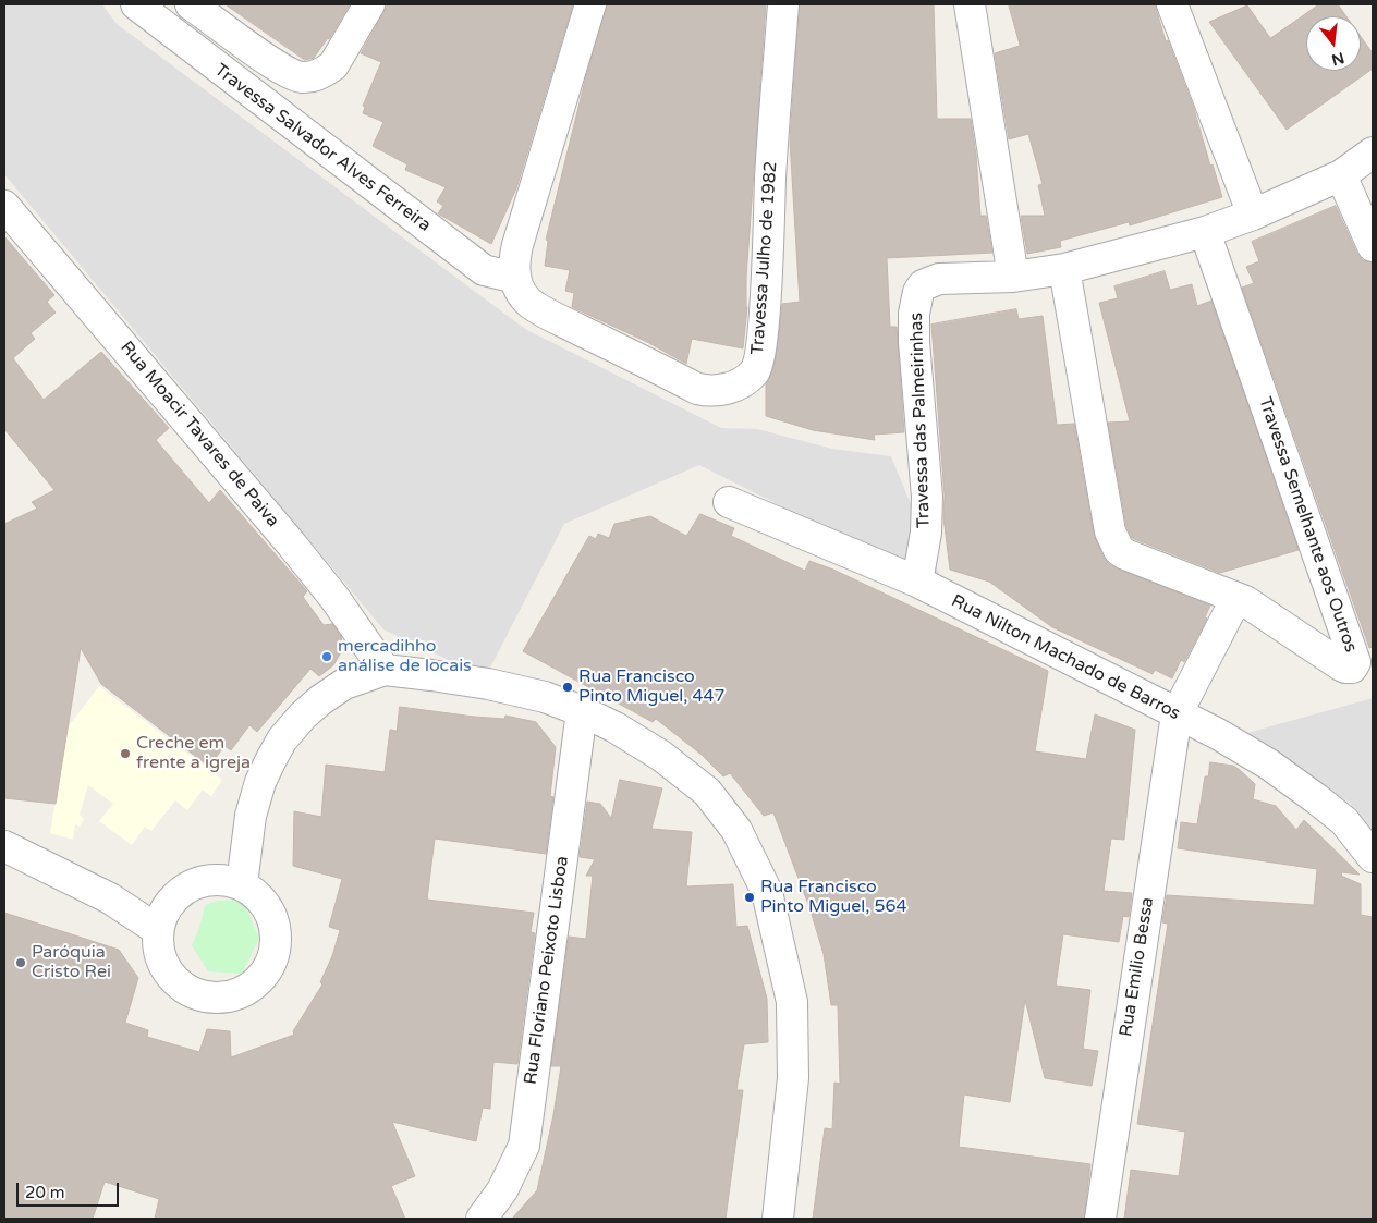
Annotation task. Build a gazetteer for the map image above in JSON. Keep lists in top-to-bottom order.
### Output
{
  "streets": {
    "street": [
      "Travessa Salvador Alves Ferreira",
      "Travessa Julho de 1982",
      "Travessa das Palmeirinhas",
      "Rua Moacir Tavares de Paiva",
      "Travessa Semelhante aos Outros",
      "Rua Nilton Machado de Barros",
      "Rua Emilio Bessa",
      "Rua Floriano Peixoto Lisboa"
    ]
  },
  "crossings": [
    ["Travessa Salvador Alves Ferreira", "Travessa Julho de 1982"],
    ["Travessa das Palmeirinhas", "Rua Nilton Machado de Barros"],
    ["Travessa Semelhante aos Outros", "Rua Emilio Bessa"],
    ["Rua Nilton Machado de Barros", "Rua Emilio Bessa"]
  ],
  "places": [
    "mercadihho análise de locais",
    "Rua Francisco Pinto Miguel, 447",
    "Creche em frente a igreja",
    "Rua Francisco Pinto Miguel, 564",
    "Paróquia Cristo Rei"
  ],
  "scale_bar": "20 m",
  "north": "bottom"
}
